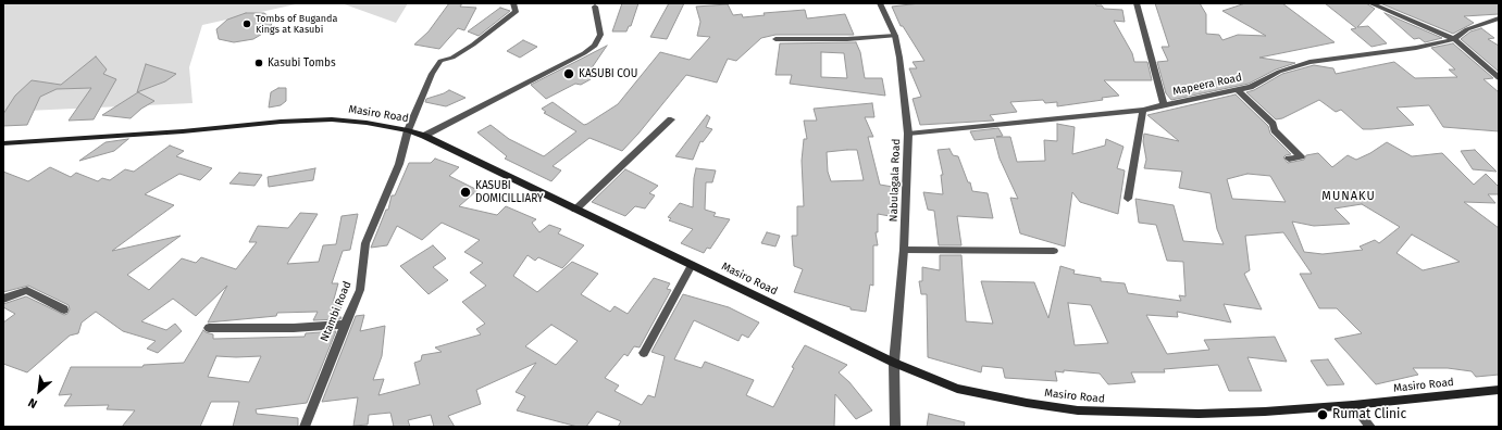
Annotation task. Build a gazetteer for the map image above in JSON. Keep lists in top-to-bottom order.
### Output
{
  "streets": {
    "main road": ["Masiro Road"],
    "street": ["Mapeera Road", "Nabulagala Road", "Ntambi Road"]
  },
  "crossings": [
    ["Mapeera Road", "Nabulagala Road"],
    ["Masiro Road", "Nabulagala Road"],
    ["Masiro Road", "Ntambi Road"]
  ],
  "districts": ["MUNAKU"],
  "places": [
    "Tombs of Buganda Kings at Kasubi",
    "Kasubi Tombs",
    "KASUBI COU",
    "KASUBI DOMICILLIARY",
    "Rumat Clinic"
  ],
  "north": "bottom left"
}
